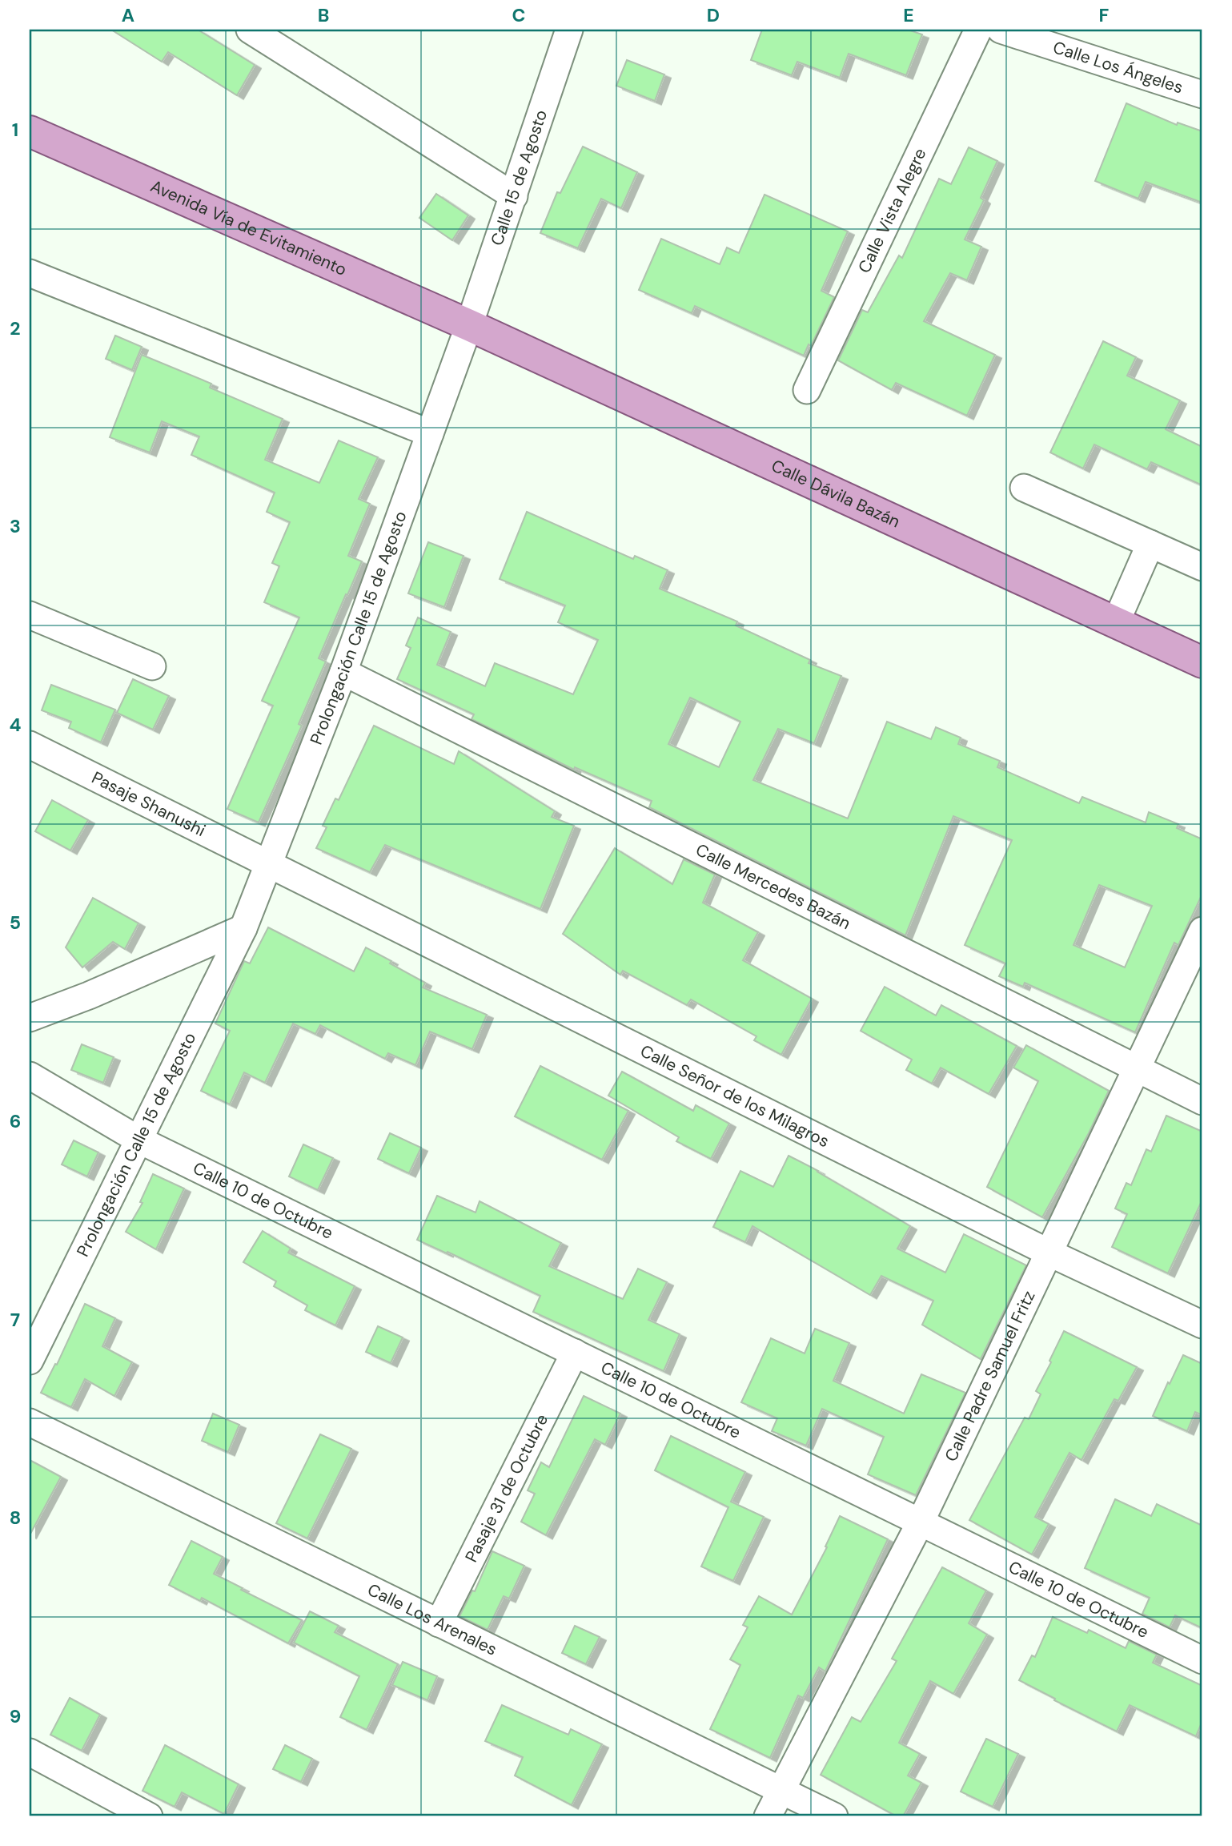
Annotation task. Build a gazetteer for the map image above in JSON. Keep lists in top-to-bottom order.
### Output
{
  "streets": {
    "main road": ["Avenida Vía de Evitamiento", "Calle Dávila Bazán"],
    "street": [
      "Calle Los Ángeles",
      "Calle 15 de Agosto",
      "Calle Vista Alegre",
      "Prolongación Calle 15 de Agosto",
      "Pasaje Shanushi",
      "Calle Mercedes Bazán",
      "Calle Señor de los Milagros",
      "Calle 10 de Octubre",
      "Calle Padre Samuel Fritz",
      "Pasaje 31 de Octubre",
      "Calle Los Arenales"
    ]
  },
  "crossings": [
    ["Calle 15 de Agosto", "Avenida Vía de Evitamiento"],
    ["Calle 15 de Agosto", "Calle Dávila Bazán"],
    ["Calle 15 de Agosto", "Prolongación Calle 15 de Agosto"],
    ["Avenida Vía de Evitamiento", "Calle Dávila Bazán"],
    ["Avenida Vía de Evitamiento", "Prolongación Calle 15 de Agosto"],
    ["Calle Dávila Bazán", "Prolongación Calle 15 de Agosto"],
    ["Prolongación Calle 15 de Agosto", "Pasaje Shanushi"],
    ["Prolongación Calle 15 de Agosto", "Calle Mercedes Bazán"],
    ["Prolongación Calle 15 de Agosto", "Calle Señor de los Milagros"],
    ["Prolongación Calle 15 de Agosto", "Calle 10 de Octubre"],
    ["Pasaje Shanushi", "Calle Señor de los Milagros"],
    ["Calle Mercedes Bazán", "Calle Padre Samuel Fritz"],
    ["Calle Señor de los Milagros", "Calle Padre Samuel Fritz"],
    ["Calle 10 de Octubre", "Calle Padre Samuel Fritz"],
    ["Calle 10 de Octubre", "Pasaje 31 de Octubre"],
    ["Calle Padre Samuel Fritz", "Calle Los Arenales"],
    ["Pasaje 31 de Octubre", "Calle Los Arenales"]
  ],
  "grid": {
    "columns": [
      "A",
      "B",
      "C",
      "D",
      "E",
      "F"
    ],
    "rows": [
      "1",
      "2",
      "3",
      "4",
      "5",
      "6",
      "7",
      "8",
      "9"
    ]
  }
}
